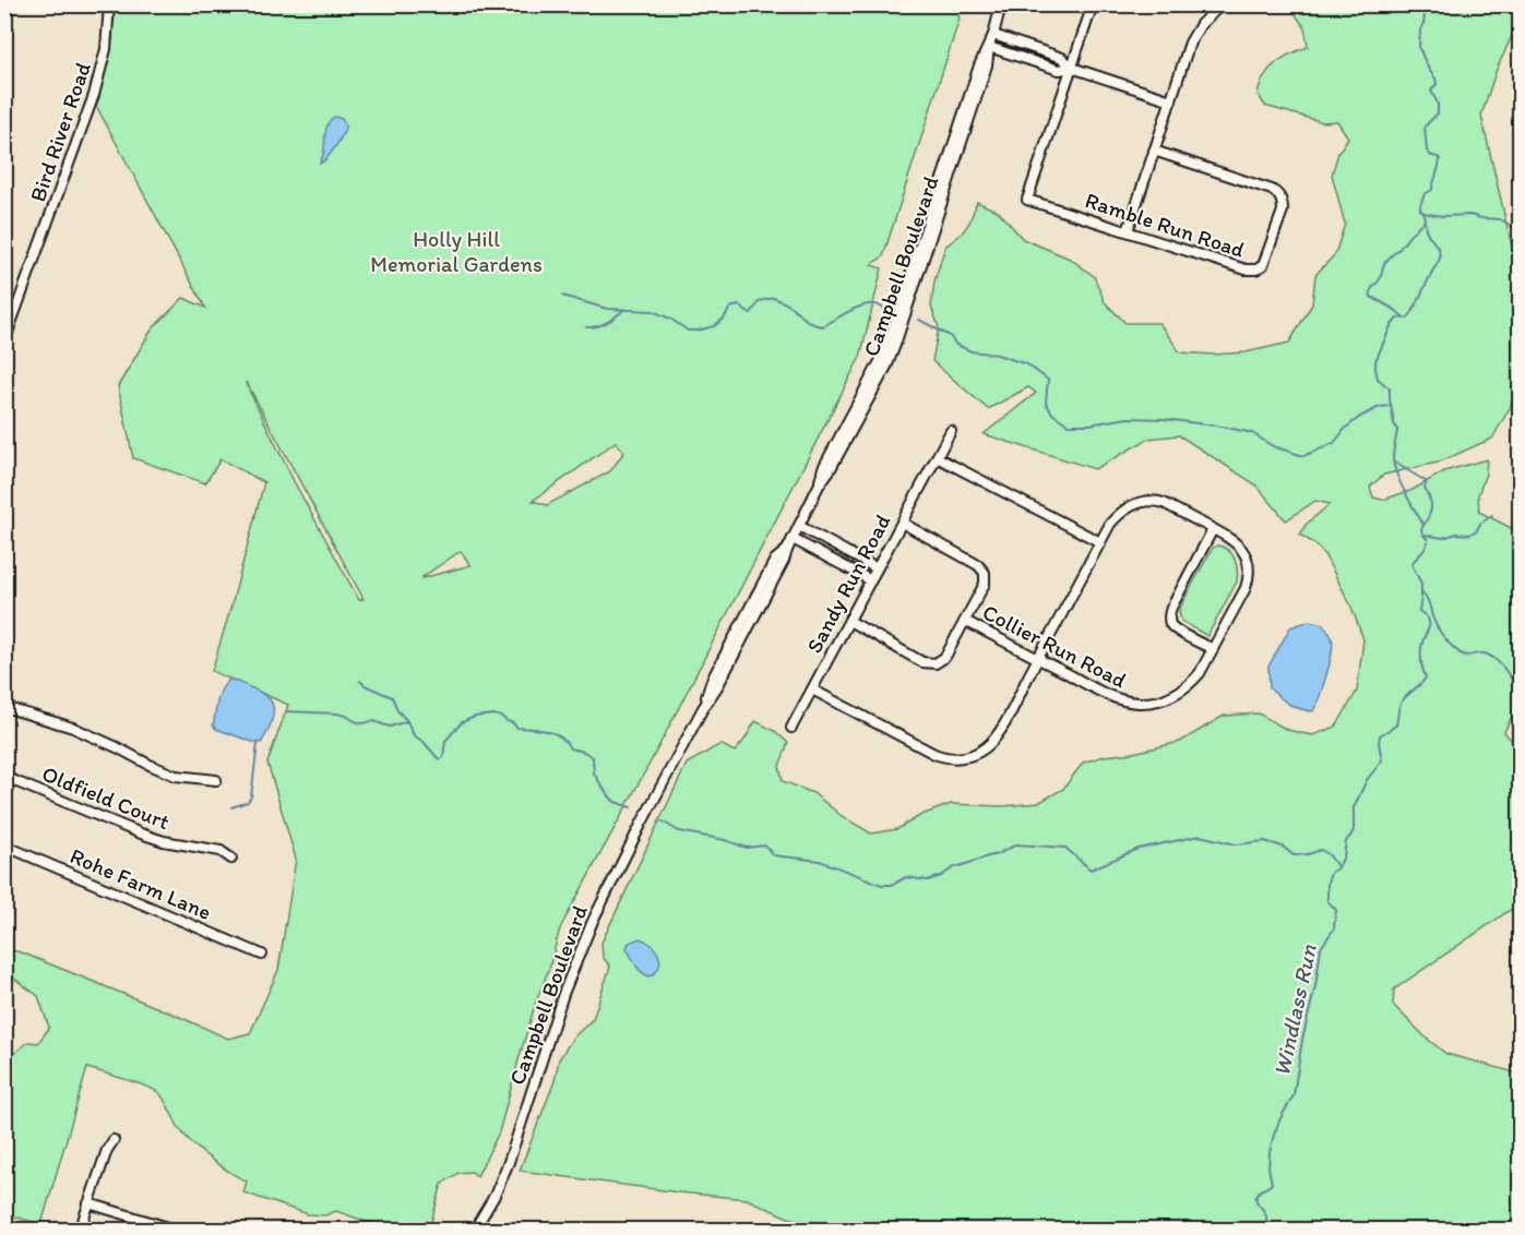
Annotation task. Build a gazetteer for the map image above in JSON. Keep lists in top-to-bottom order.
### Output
{
  "streets": {
    "street": [
      "Bird River Road",
      "Ramble Run Road",
      "Campbell Boulevard",
      "Sandy Run Road",
      "Collier Run Road",
      "Oldfield Court",
      "Rohe Farm Lane"
    ]
  },
  "water": ["Windlass Run"],
  "parks": ["Holly Hill Memorial Gardens"]
}
